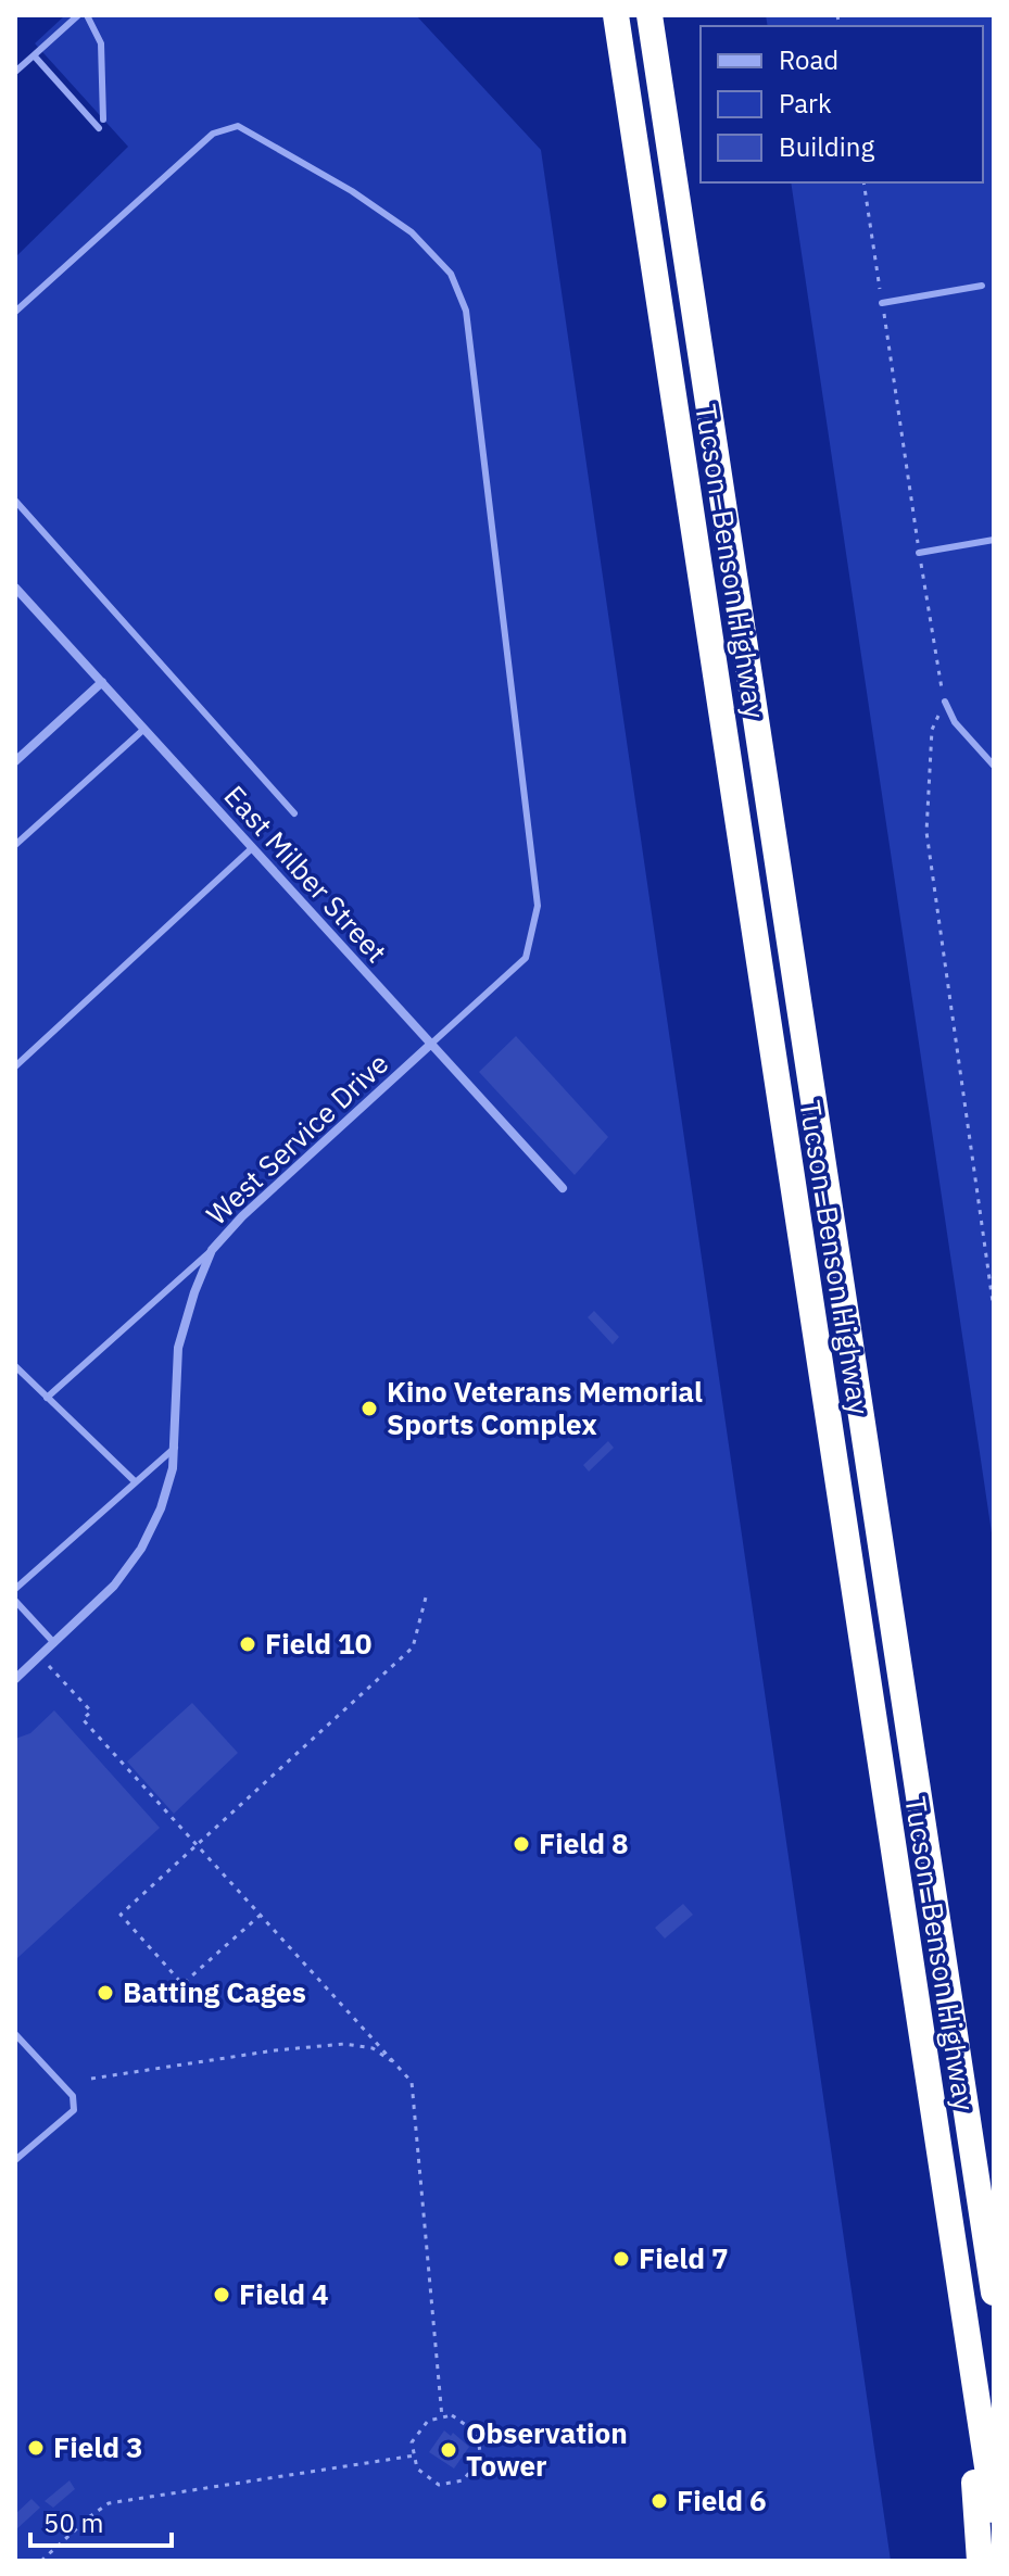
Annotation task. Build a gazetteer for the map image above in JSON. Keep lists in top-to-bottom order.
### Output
{
  "streets": {
    "highway": ["Tucson–Benson Highway"],
    "street": ["East Milber Street", "West Service Drive"]
  },
  "crossings": [
    ["East Milber Street", "West Service Drive"]
  ],
  "places": [
    "Kino Veterans Memorial Sports Complex",
    "Field 10",
    "Field 8",
    "Batting Cages",
    "Field 7",
    "Field 4",
    "Field 3",
    "Observation Tower",
    "Field 6"
  ],
  "legend": ["Road", "Park", "Building"],
  "scale_bar": "50 m"
}
